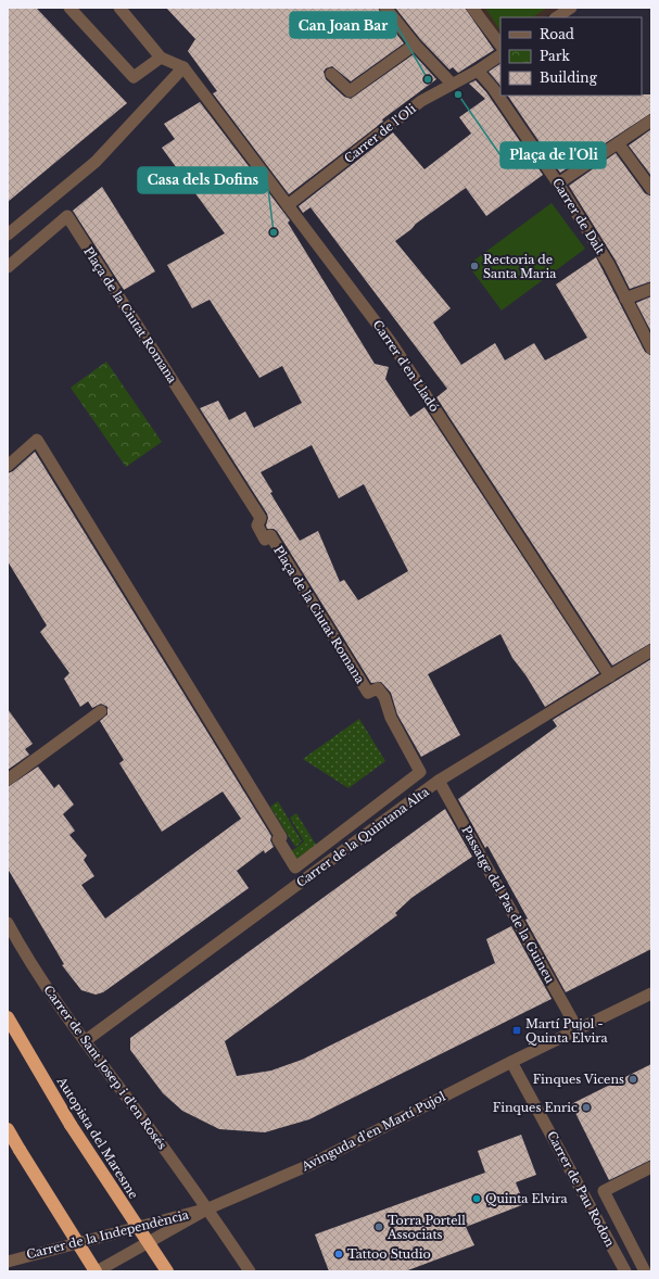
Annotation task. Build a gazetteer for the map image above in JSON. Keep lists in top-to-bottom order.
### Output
{
  "streets": {
    "highway": ["Autopista del Maresme"],
    "street": [
      "Carrer de l'Oli",
      "Carrer de Dalt",
      "Plaça de la Ciutat Romana",
      "Carrer d'en Lladó",
      "Carrer de la Quintana Alta",
      "Passatge del Pas de la Guineu",
      "Carrer de Sant Josep i d'en Rosés",
      "Avinguda d'en Martí Pujol",
      "Carrer de Pau Rodon",
      "Carrer de la Independència"
    ]
  },
  "crossings": [
    ["Carrer de l'Oli", "Carrer de Dalt"],
    ["Carrer de l'Oli", "Carrer d'en Lladó"],
    ["Carrer d'en Lladó", "Carrer de la Quintana Alta"],
    ["Carrer de la Quintana Alta", "Passatge del Pas de la Guineu"],
    ["Carrer de la Quintana Alta", "Carrer de Sant Josep i d'en Rosés"],
    ["Passatge del Pas de la Guineu", "Avinguda d'en Martí Pujol"],
    ["Carrer de Sant Josep i d'en Rosés", "Avinguda d'en Martí Pujol"],
    ["Carrer de Sant Josep i d'en Rosés", "Carrer de la Independència"],
    ["Avinguda d'en Martí Pujol", "Carrer de Pau Rodon"],
    ["Avinguda d'en Martí Pujol", "Carrer de la Independència"]
  ],
  "places": {
    "other": [
      "Can Joan Bar",
      "Plaça de l'Oli",
      "Casa dels Dofins",
      "Rectoria de Santa Maria",
      "Finques Vicens",
      "Finques Enric",
      "Quinta Elvira",
      "Torra Portell Associats",
      "Tattoo Studio"
    ],
    "transit": ["Martí Pujol - Quinta Elvira"]
  },
  "legend": ["Road", "Park", "Building"]
}
